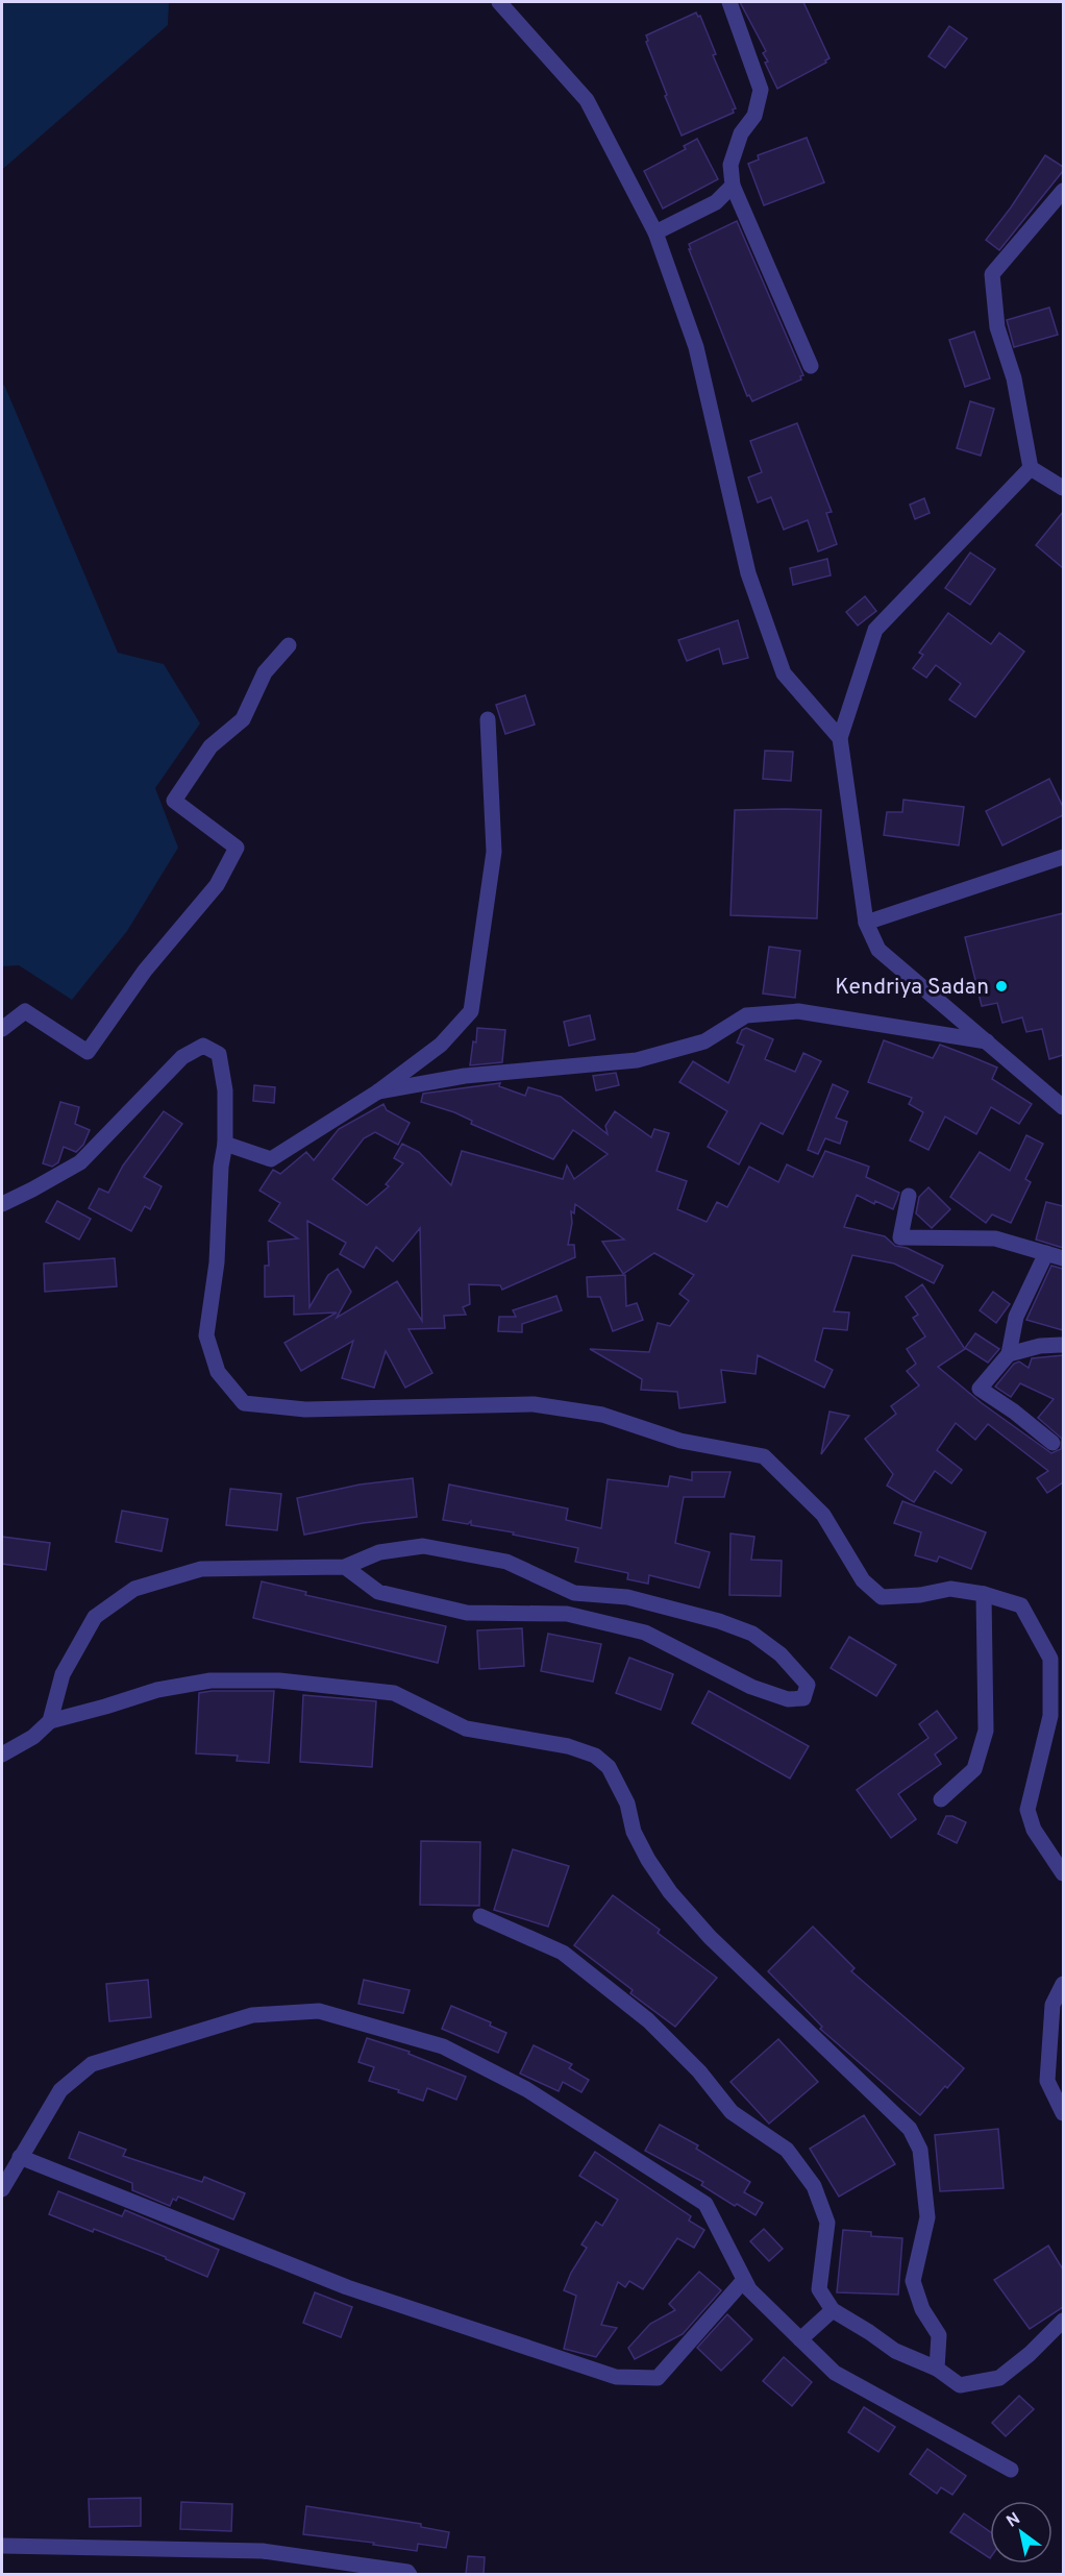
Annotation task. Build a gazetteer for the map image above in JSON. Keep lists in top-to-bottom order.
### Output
{
  "places": ["Kendriya Sadan"],
  "north": "top left"
}
